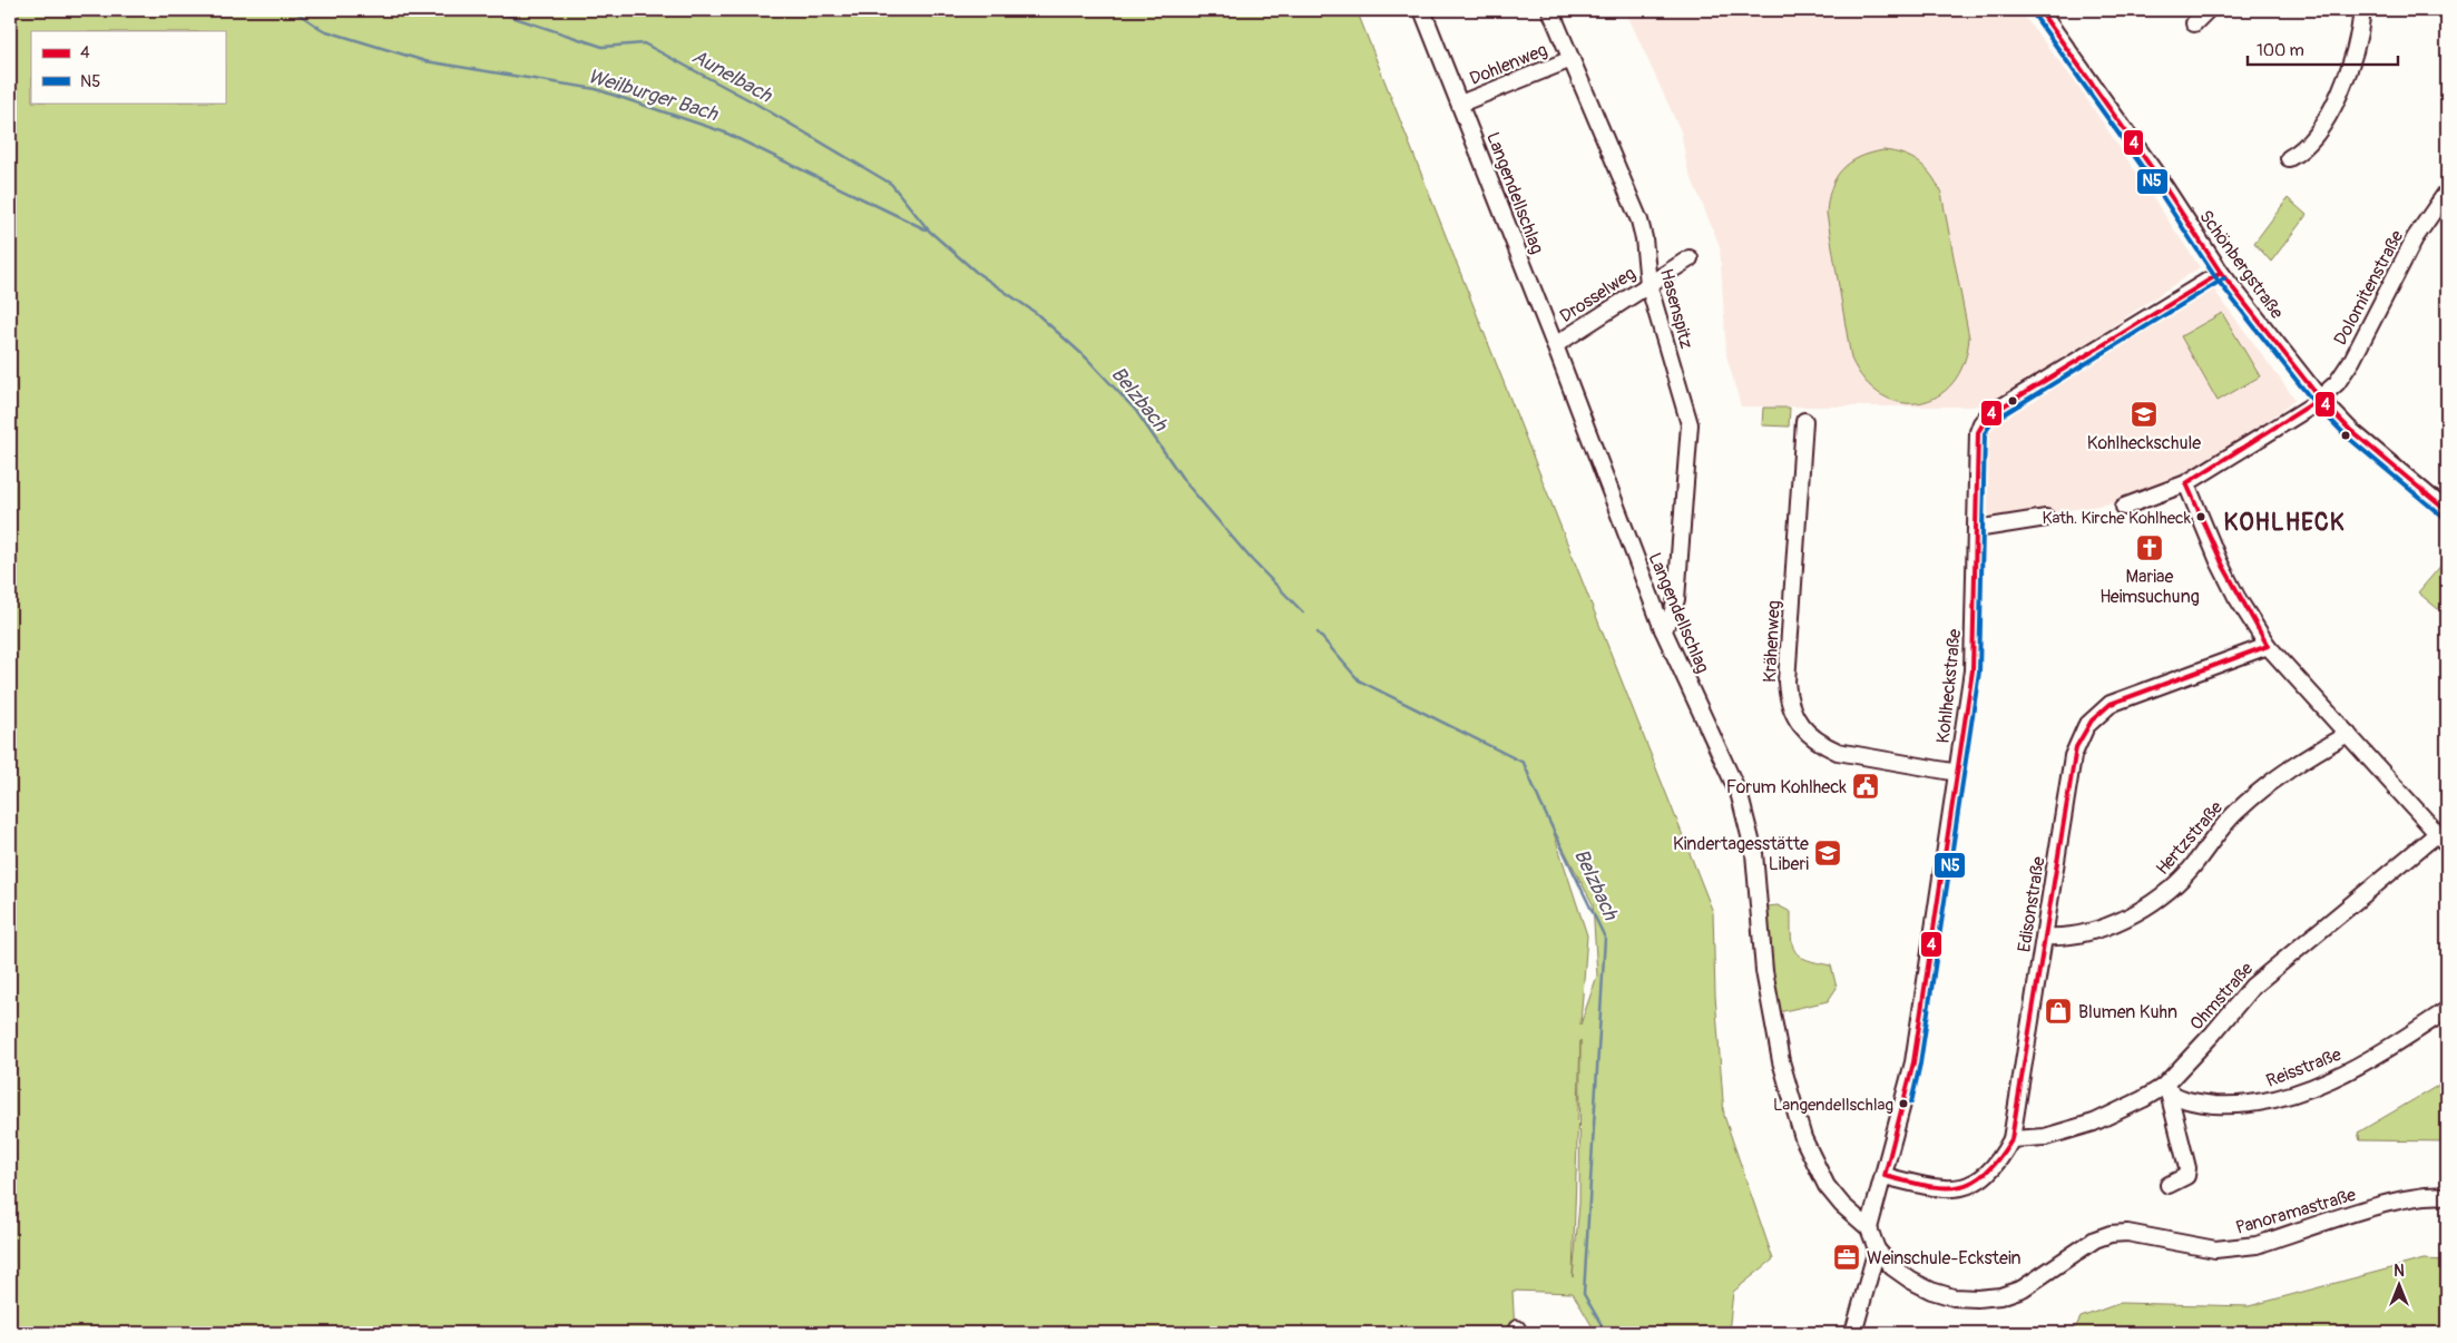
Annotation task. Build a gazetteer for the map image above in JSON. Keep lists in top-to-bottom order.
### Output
{
  "streets": {
    "street": [
      "Dohlenweg",
      "Langendellschlag",
      "Schönbergstraße",
      "Dolomitenstraße",
      "Drosselweg",
      "Hasenspitz",
      "Krähenweg",
      "Kohlheckstraße",
      "Hertzstraße",
      "Edisonstraße",
      "Ohmstraße",
      "Reisstraße",
      "Panoramastraße"
    ]
  },
  "crossings": [
    ["Dohlenweg", "Langendellschlag"],
    ["Dohlenweg", "Hasenspitz"],
    ["Langendellschlag", "Drosselweg"],
    ["Langendellschlag", "Hasenspitz"],
    ["Langendellschlag", "Kohlheckstraße"],
    ["Langendellschlag", "Panoramastraße"],
    ["Schönbergstraße", "Dolomitenstraße"],
    ["Schönbergstraße", "Kohlheckstraße"],
    ["Drosselweg", "Hasenspitz"],
    ["Krähenweg", "Kohlheckstraße"],
    ["Kohlheckstraße", "Edisonstraße"],
    ["Kohlheckstraße", "Panoramastraße"],
    ["Hertzstraße", "Edisonstraße"],
    ["Edisonstraße", "Ohmstraße"],
    ["Ohmstraße", "Reisstraße"]
  ],
  "districts": ["KOHLHECK"],
  "water": ["Aunelbach", "Weilburger Bach", "Belzbach"],
  "places": {
    "school or university": ["Kohlheckschule", "Kindertagesstätte Liberi"],
    "other": ["Kath. Kirche Kohlheck", "Langendellschlag"],
    "church": ["Mariae Heimsuchung"],
    "public building": ["Forum Kohlheck"],
    "shop": ["Blumen Kuhn"],
    "office": ["Weinschule-Eckstein"]
  },
  "lines": ["transit line 4", "transit line N5"],
  "legend": ["4", "N5"],
  "scale_bar": "100 m",
  "north": "top"
}
